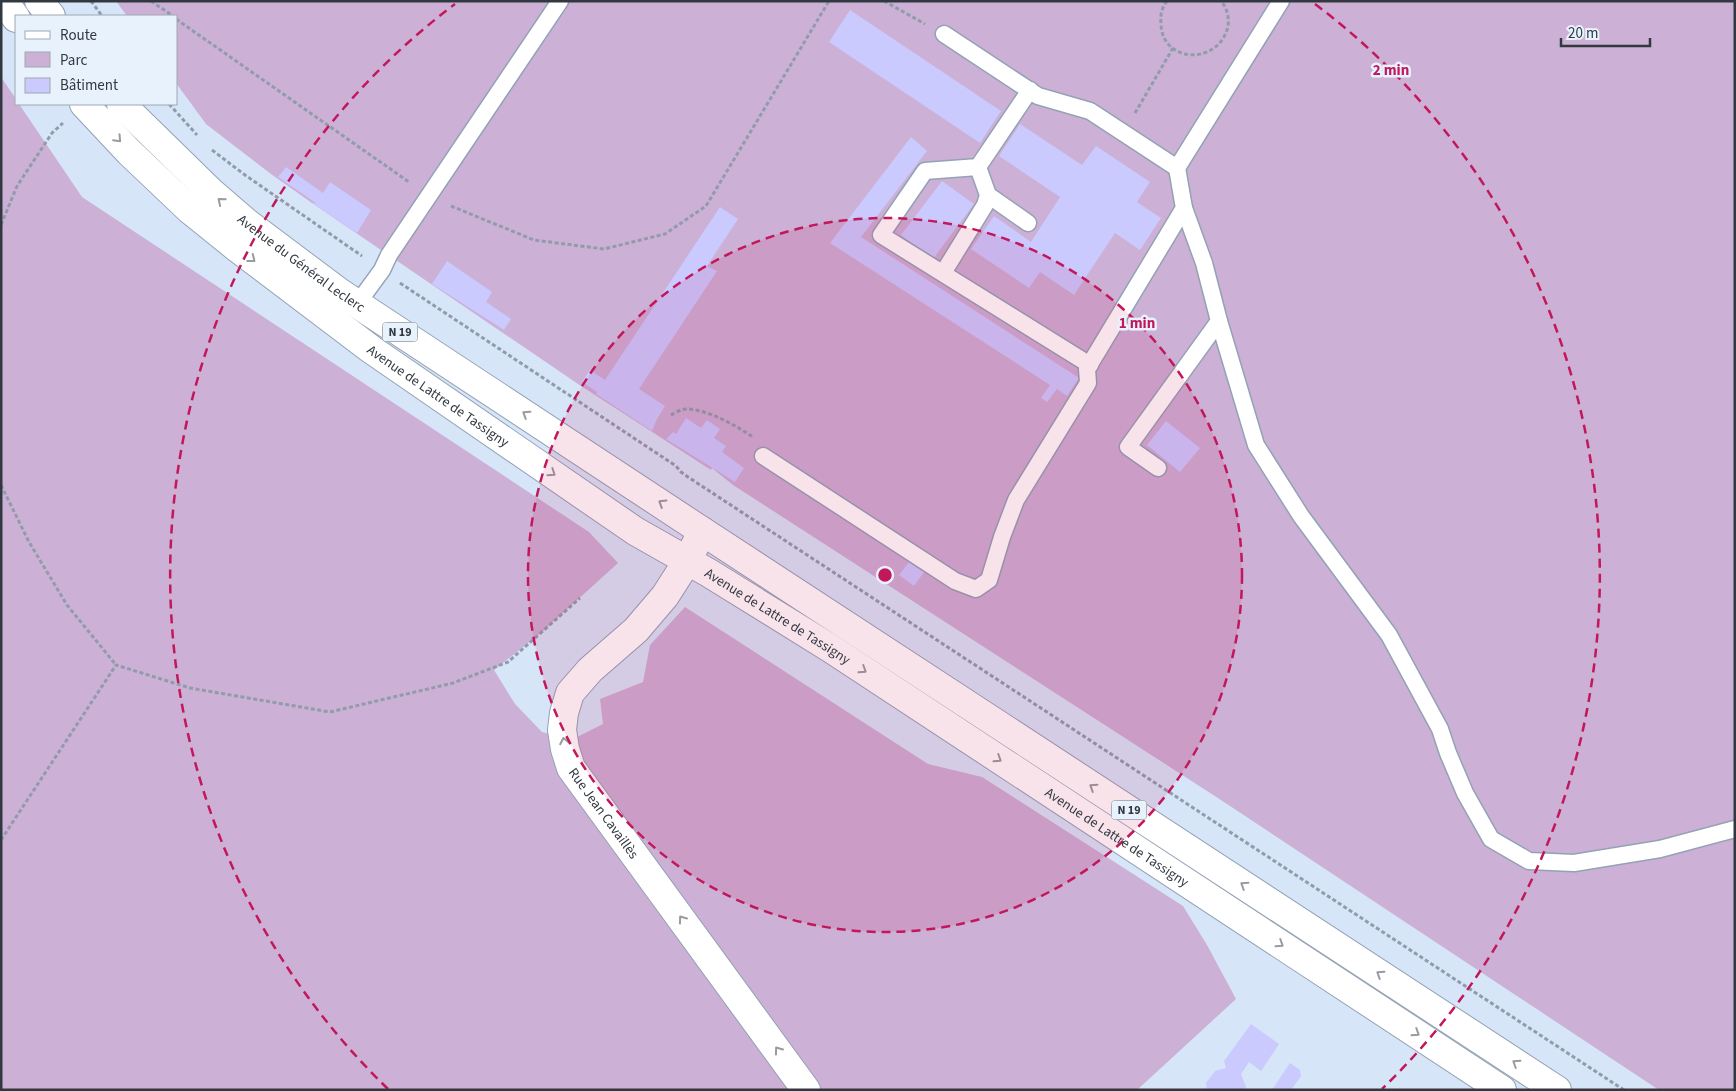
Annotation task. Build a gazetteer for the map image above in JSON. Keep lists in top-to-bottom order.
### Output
{
  "streets": {
    "main road": [
      "Avenue du Général Leclerc",
      "N 19",
      "Avenue de Lattre de Tassigny",
      "Rue Jean Cavaillès"
    ]
  },
  "crossings": [
    ["Avenue du Général Leclerc", "N 19"],
    ["Avenue du Général Leclerc", "Rue Jean Cavaillès"],
    ["N 19", "Rue Jean Cavaillès"],
    ["Avenue de Lattre de Tassigny", "Rue Jean Cavaillès"]
  ],
  "one_way": ["Avenue du Général Leclerc", "Rue Jean Cavaillès"],
  "legend": ["Route", "Parc", "Bâtiment"],
  "scale_bar": "20 m",
  "rings": ["2 min", "1 min"]
}
